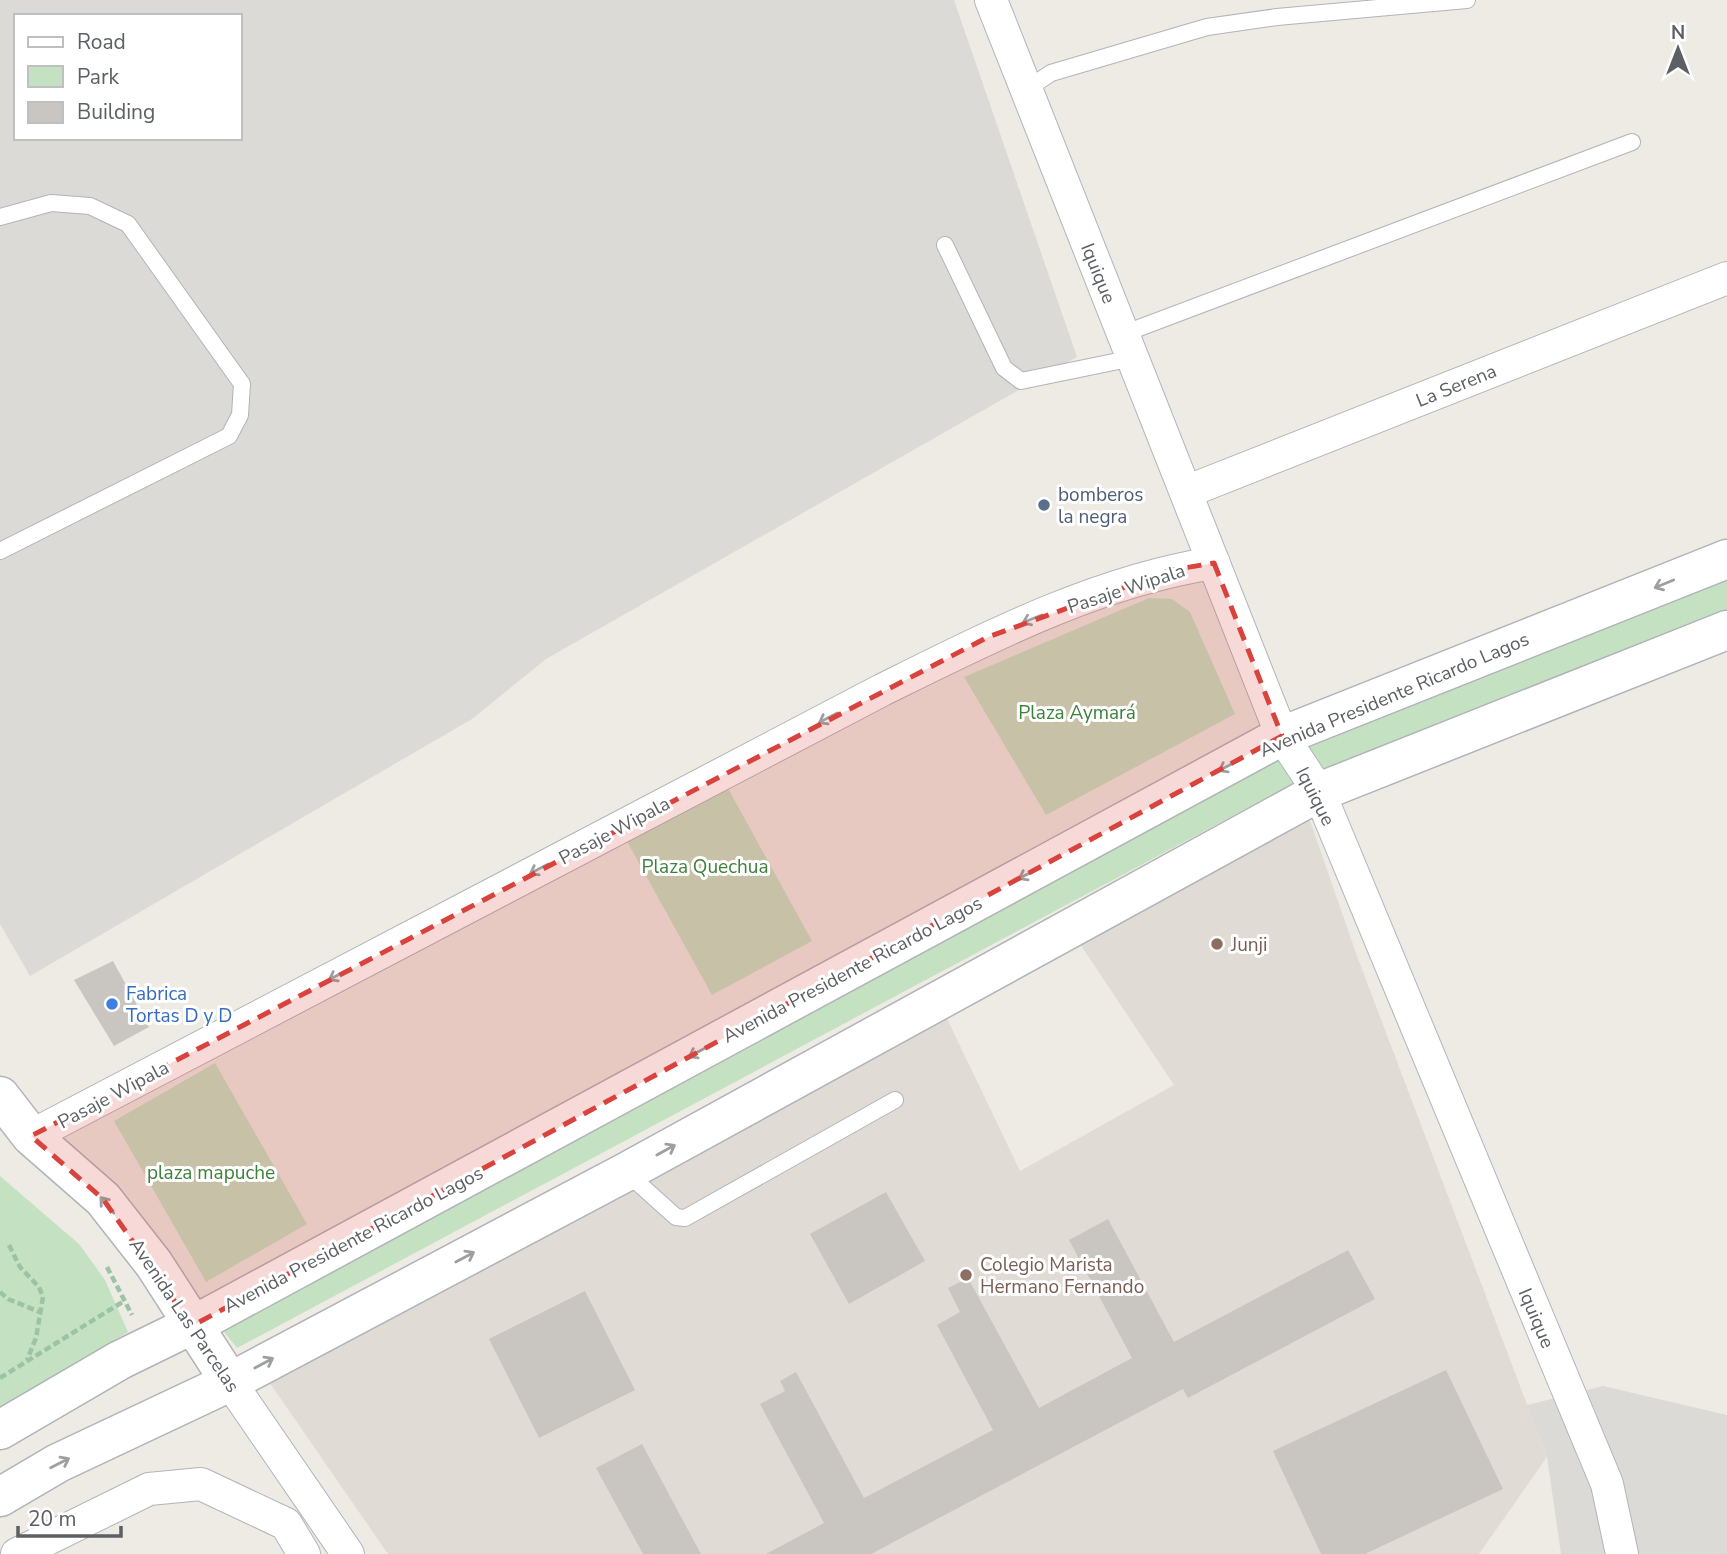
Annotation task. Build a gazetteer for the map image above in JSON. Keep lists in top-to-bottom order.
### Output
{
  "streets": {
    "street": [
      "Iquique",
      "La Serena",
      "Pasaje Wipala",
      "Avenida Presidente Ricardo Lagos",
      "Avenida Las Parcelas"
    ]
  },
  "crossings": [
    ["Iquique", "La Serena"],
    ["Iquique", "Pasaje Wipala"],
    ["Iquique", "Avenida Presidente Ricardo Lagos"],
    ["Pasaje Wipala", "Avenida Las Parcelas"],
    ["Avenida Presidente Ricardo Lagos", "Avenida Las Parcelas"]
  ],
  "one_way": ["Pasaje Wipala", "Avenida Las Parcelas"],
  "parks": ["Plaza Aymará", "Plaza Quechua", "plaza mapuche"],
  "places": [
    "bomberos la negra",
    "Junji",
    "Fabrica Tortas D y D",
    "Colegio Marista Hermano Fernando"
  ],
  "legend": ["Road", "Park", "Building"],
  "scale_bar": "20 m",
  "north": "top"
}
